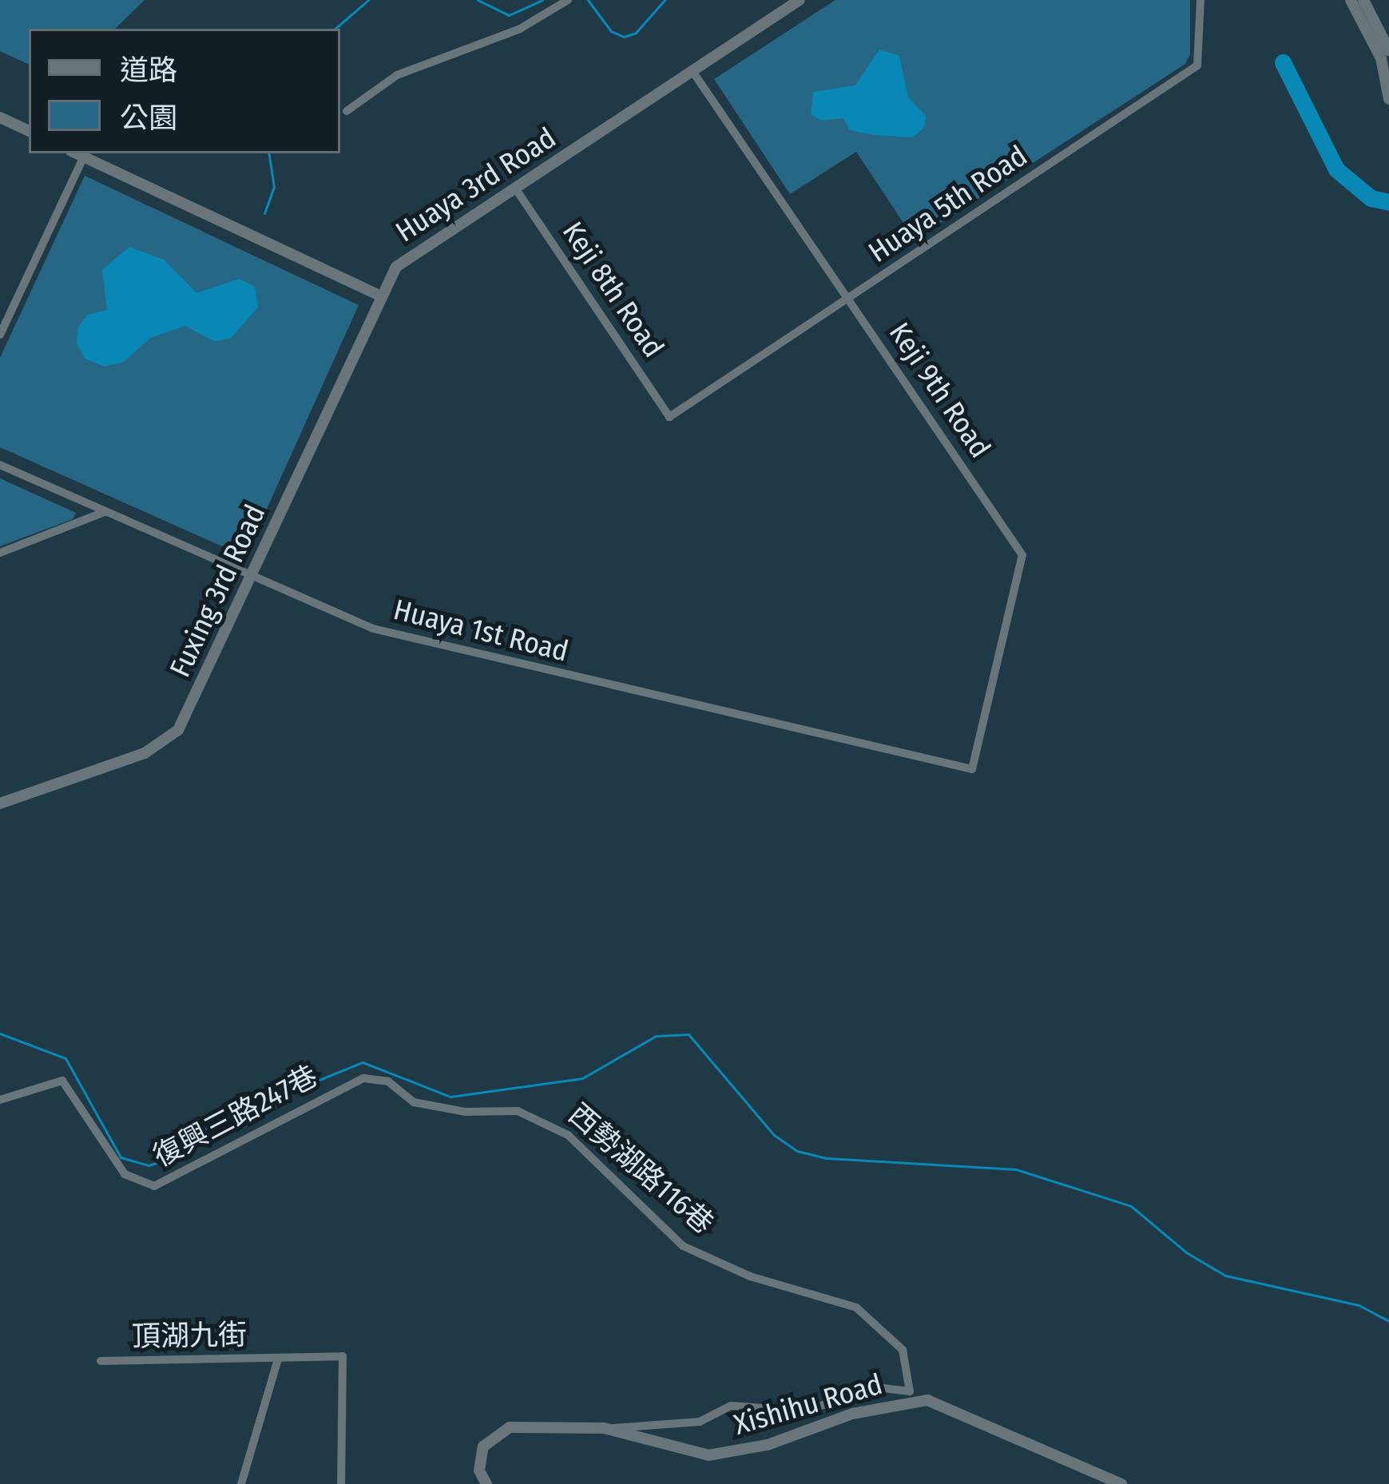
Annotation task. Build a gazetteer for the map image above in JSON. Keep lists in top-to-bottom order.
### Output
{
  "streets": {
    "street": [
      "Huaya 3rd Road",
      "Huaya 5th Road",
      "Keji 8th Road",
      "Keji 9th Road",
      "Fuxing 3rd Road",
      "Huaya 1st Road",
      "復興三路247巷",
      "西勢湖路116巷",
      "頂湖九街",
      "Xishihu Road"
    ]
  },
  "crossings": [
    ["Huaya 3rd Road", "Keji 8th Road"],
    ["Huaya 3rd Road", "Keji 9th Road"],
    ["Huaya 3rd Road", "Fuxing 3rd Road"],
    ["Huaya 5th Road", "Keji 8th Road"],
    ["Huaya 5th Road", "Keji 9th Road"],
    ["Keji 9th Road", "Huaya 1st Road"],
    ["Fuxing 3rd Road", "Huaya 1st Road"],
    ["復興三路247巷", "西勢湖路116巷"],
    ["西勢湖路116巷", "Xishihu Road"]
  ],
  "legend": ["道路", "公園"]
}
